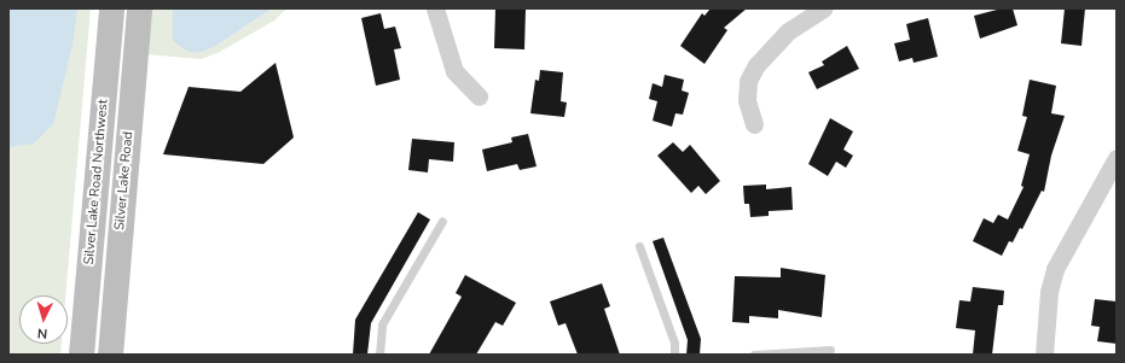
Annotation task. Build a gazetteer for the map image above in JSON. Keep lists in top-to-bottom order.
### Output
{
  "streets": {
    "main road": ["Silver Lake Road", "Silver Lake Road Northwest"]
  },
  "north": "bottom"
}
